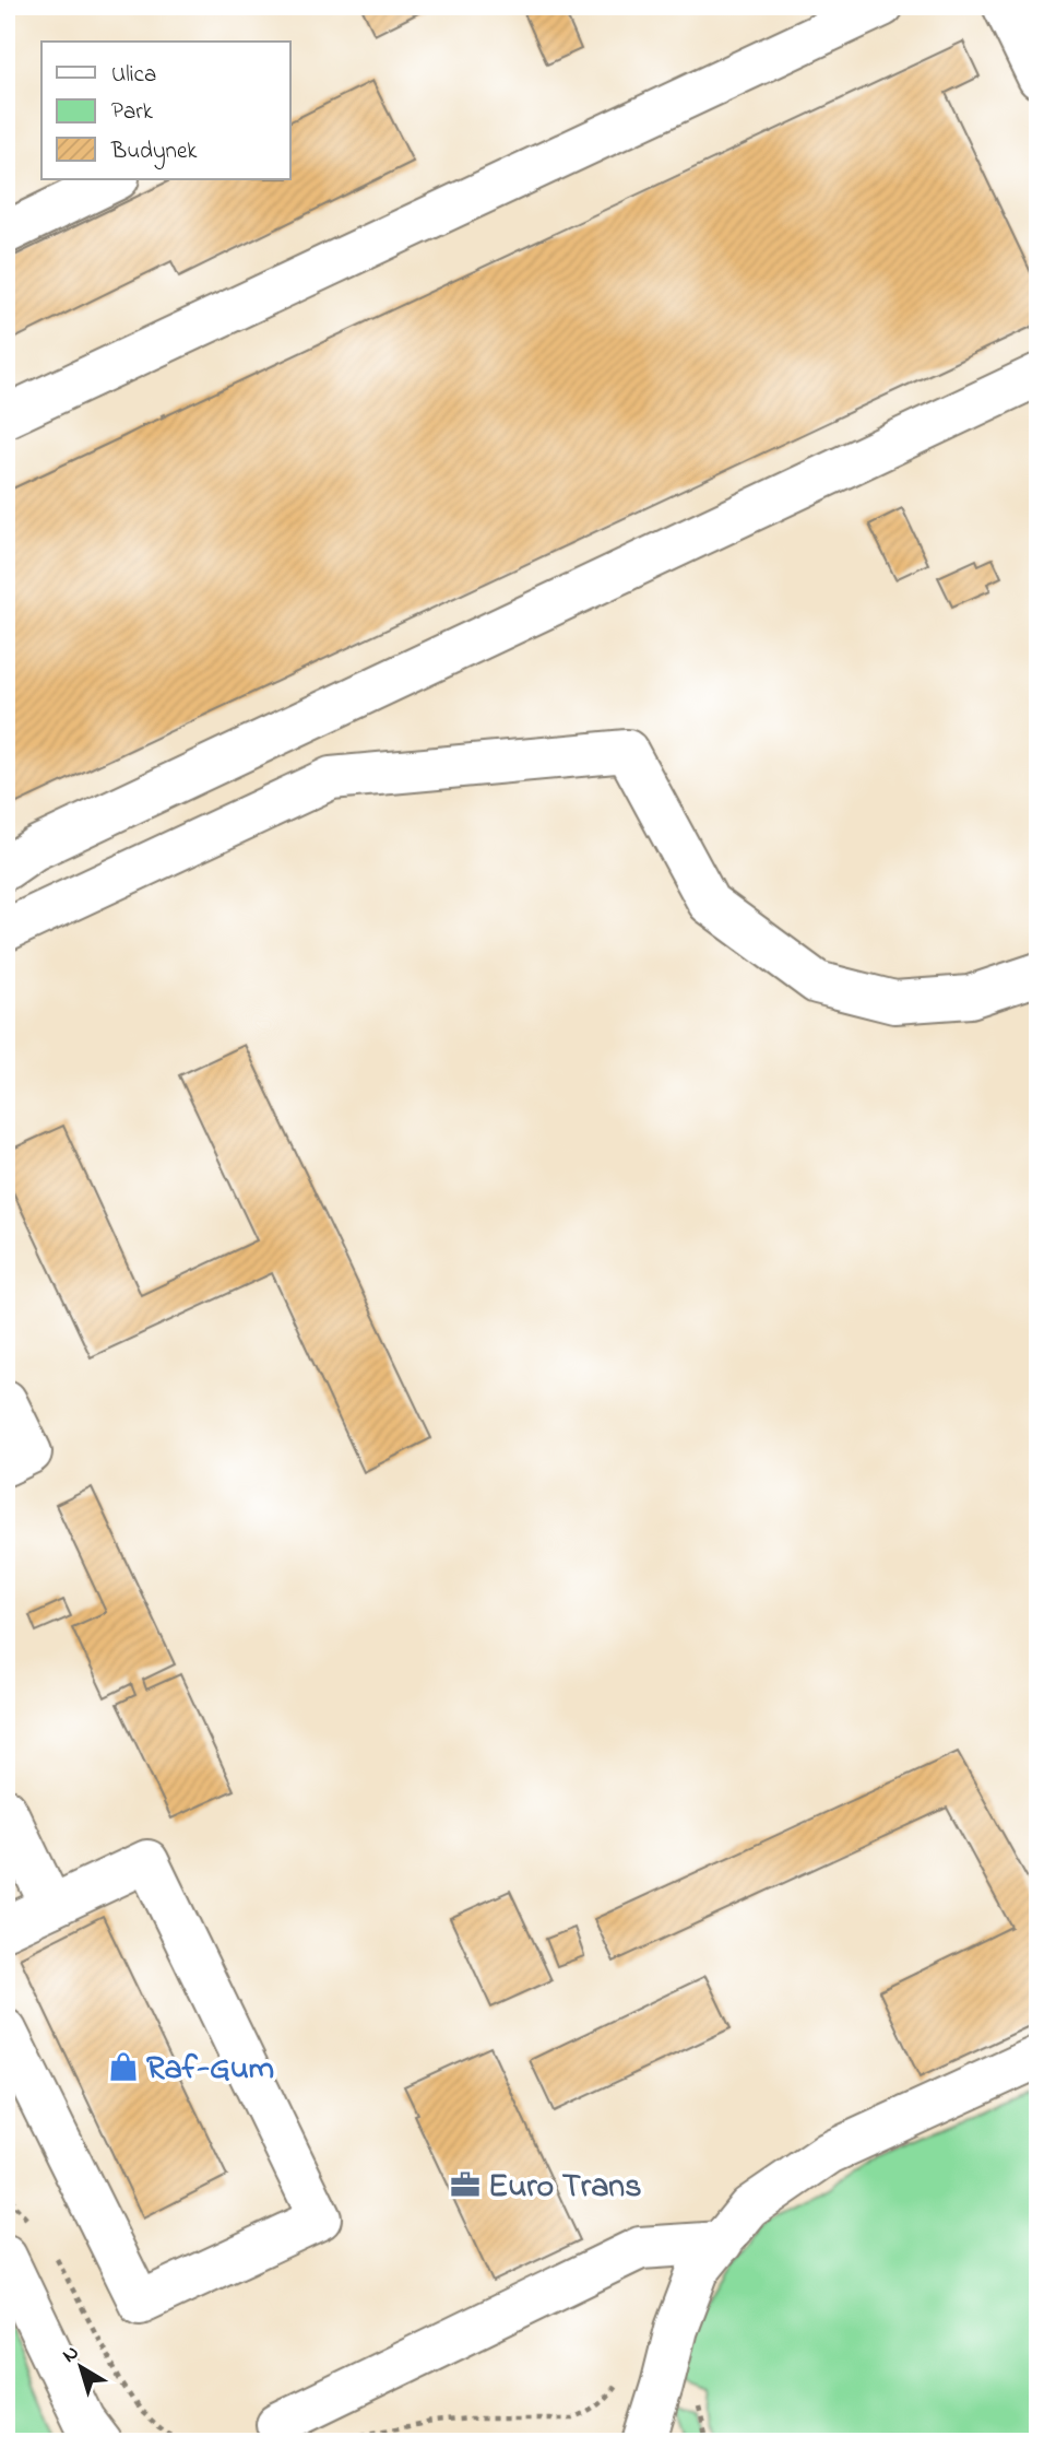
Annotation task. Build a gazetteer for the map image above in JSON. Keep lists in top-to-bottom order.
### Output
{
  "places": {
    "shop": ["Raf-Gum"],
    "office": ["Euro Trans"]
  },
  "legend": ["Ulica", "Park", "Budynek"],
  "north": "top left"
}
